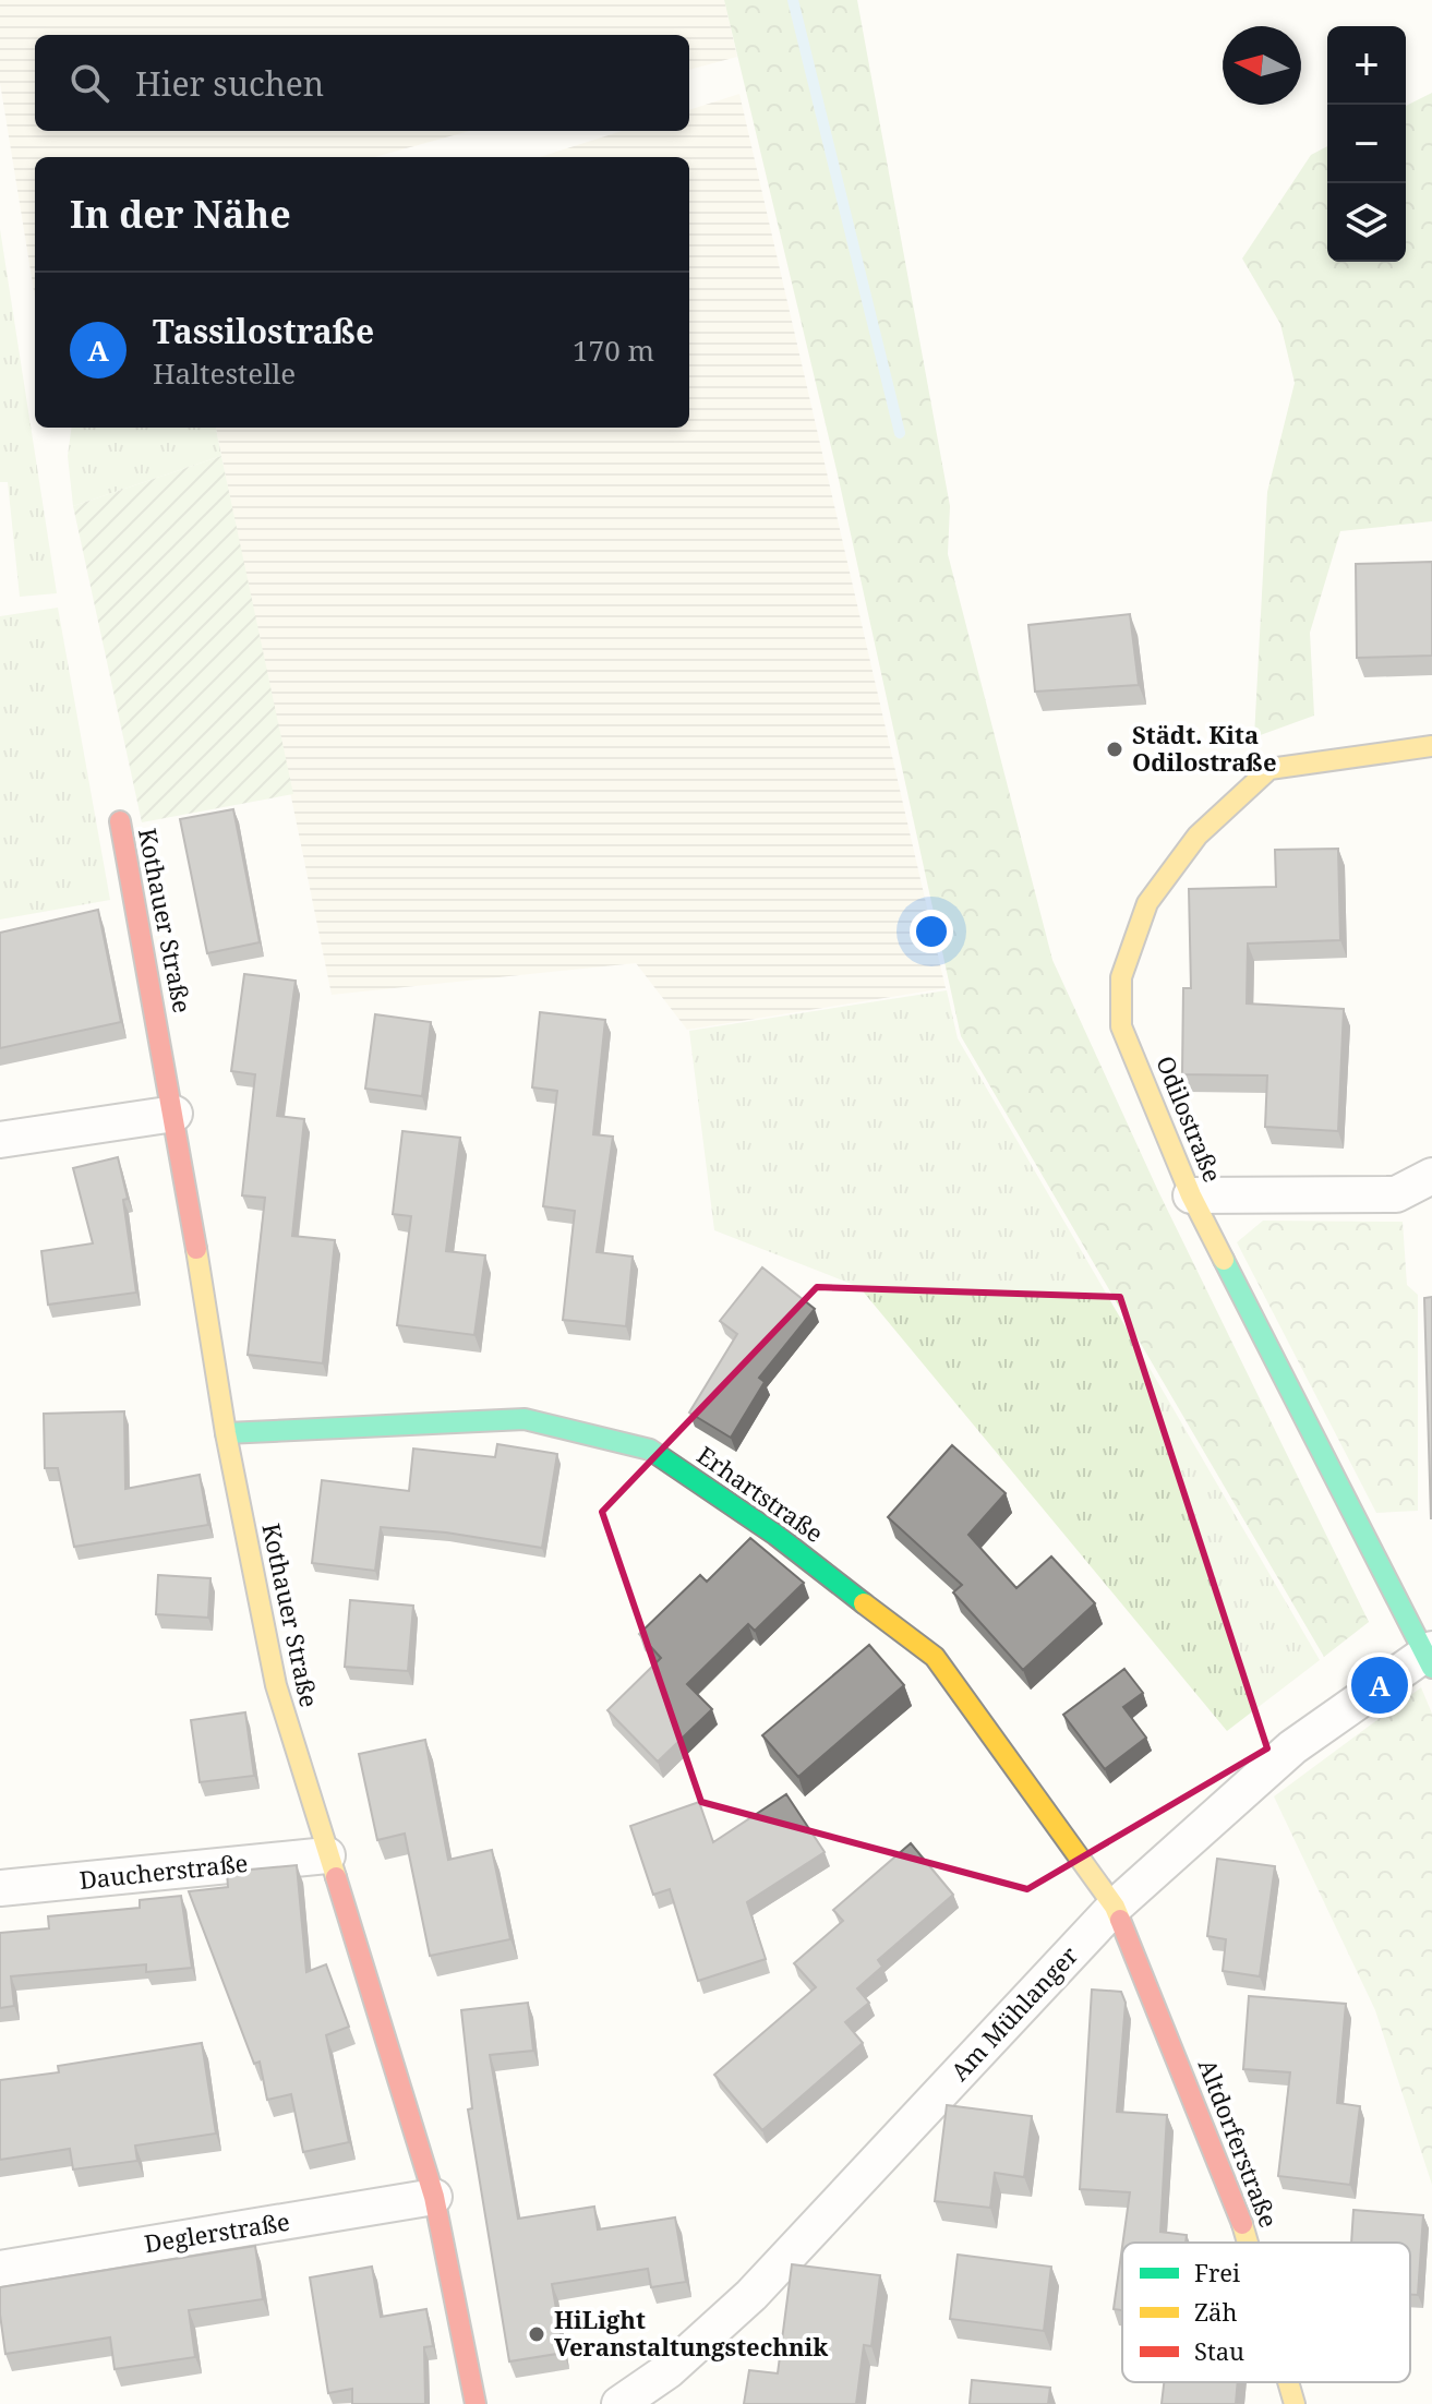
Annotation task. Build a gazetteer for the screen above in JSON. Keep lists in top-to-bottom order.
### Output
{
  "streets": {
    "street": [
      "Kothauer Straße",
      "Odilostraße",
      "Erhartstraße",
      "Daucherstraße",
      "Am Mühlanger",
      "Altdorferstraße",
      "Deglerstraße"
    ]
  },
  "crossings": [
    ["Kothauer Straße", "Erhartstraße"],
    ["Kothauer Straße", "Daucherstraße"],
    ["Kothauer Straße", "Deglerstraße"],
    ["Odilostraße", "Am Mühlanger"],
    ["Erhartstraße", "Am Mühlanger"],
    ["Erhartstraße", "Altdorferstraße"],
    ["Am Mühlanger", "Altdorferstraße"]
  ],
  "places": ["Städt. Kita Odilostraße", "HiLight Veranstaltungstechnik"],
  "legend": ["Frei", "Zäh", "Stau"],
  "north": "left",
  "page": {
    "map_buttons": ["+", "−"],
    "search": "Hier suchen",
    "heading": "In der Nähe",
    "list": [
      {
        "mark": "A",
        "name": "Tassilostraße",
        "note": "Haltestelle",
        "value": "170 m"
      }
    ],
    "pins": "A"
  }
}
